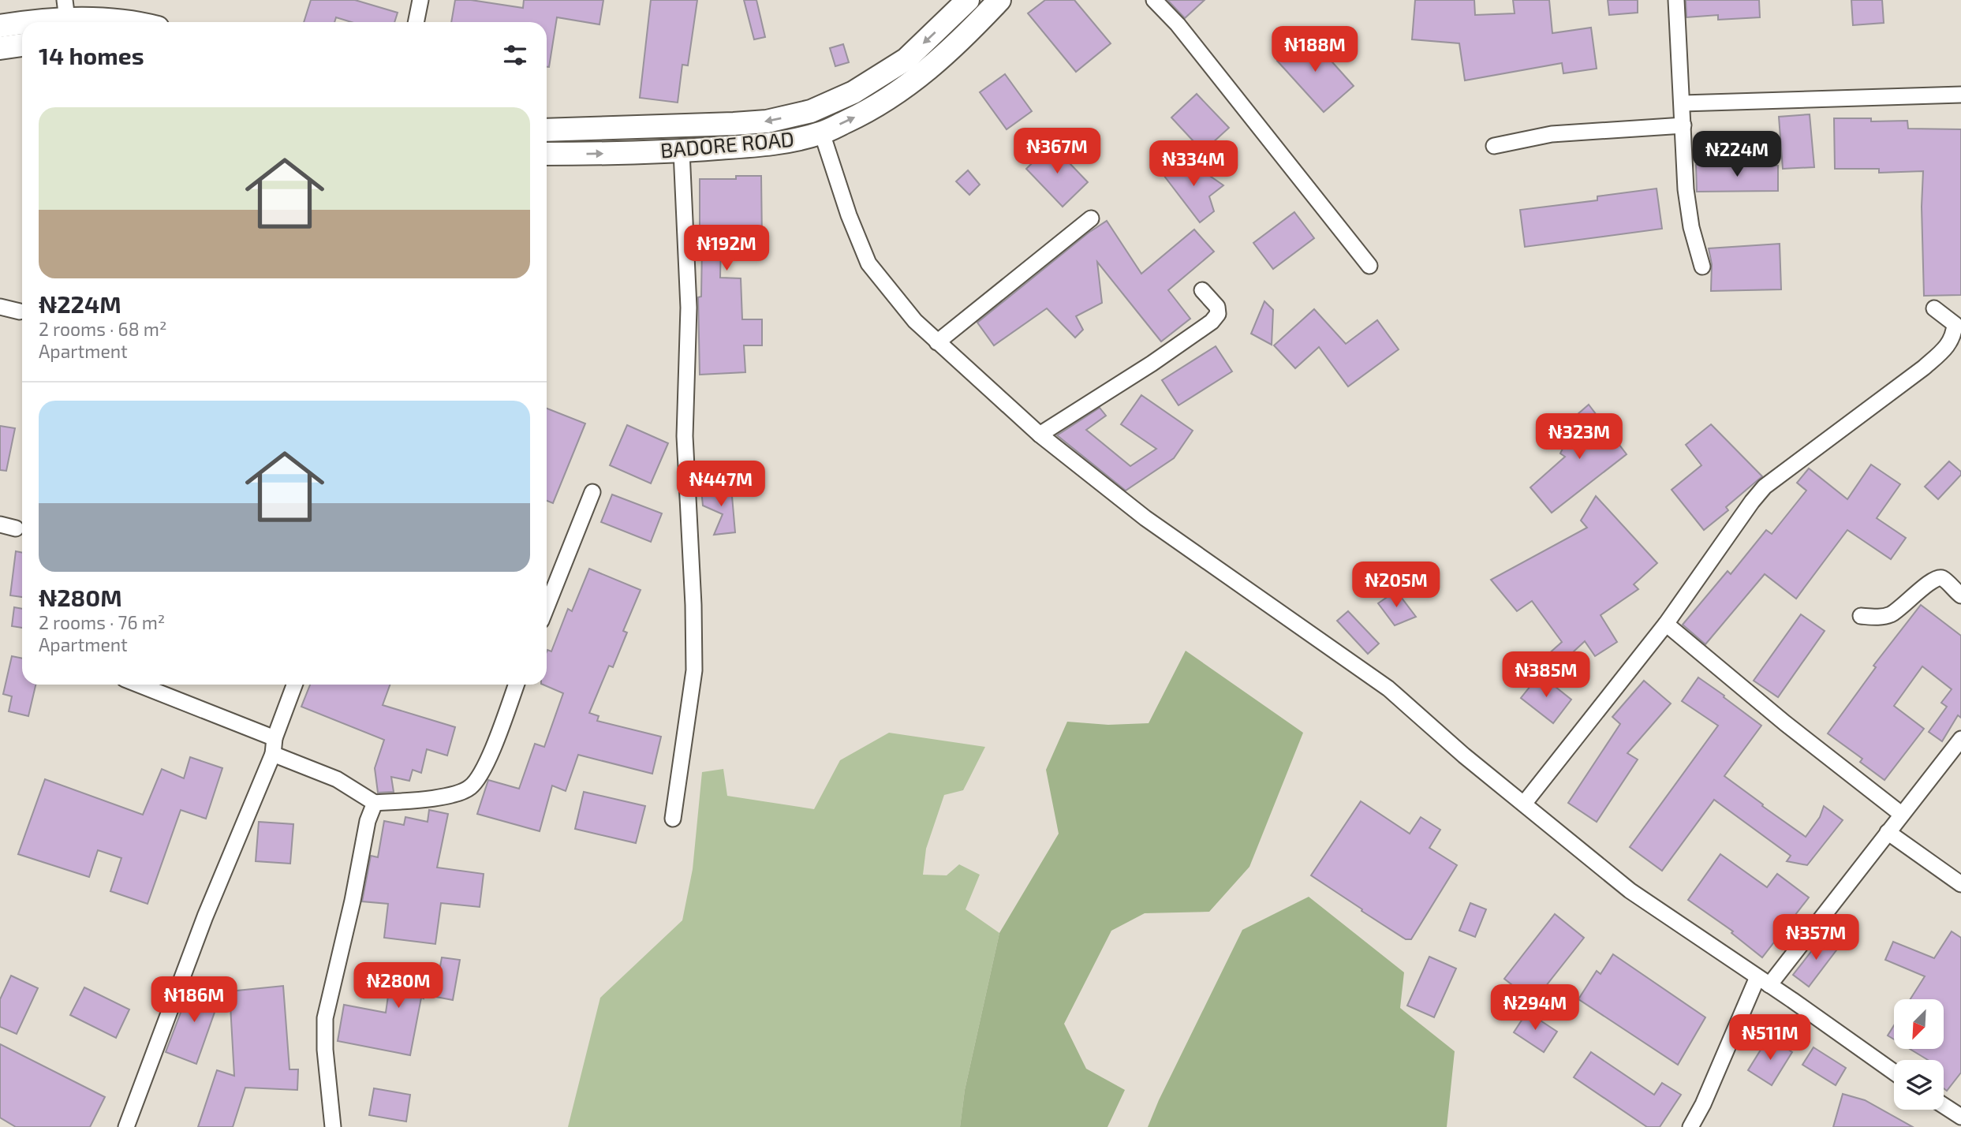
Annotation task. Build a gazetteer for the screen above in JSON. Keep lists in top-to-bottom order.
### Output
{
  "streets": {
    "main road": ["BADORE ROAD"]
  },
  "north": "bottom left",
  "page": {
    "heading": "14 homes",
    "price": [
      "₦188M",
      "₦367M",
      "₦224M",
      "₦334M",
      "₦192M",
      "₦323M",
      "₦447M",
      "₦205M",
      "₦385M",
      "₦357M",
      "₦280M",
      "₦186M",
      "₦294M",
      "₦511M"
    ],
    "list": [
      {
        "name": "₦224M",
        "note": "2 rooms · 68 m² · Apartment"
      },
      {
        "name": "₦280M",
        "note": "2 rooms · 76 m² · Apartment"
      }
    ]
  }
}
